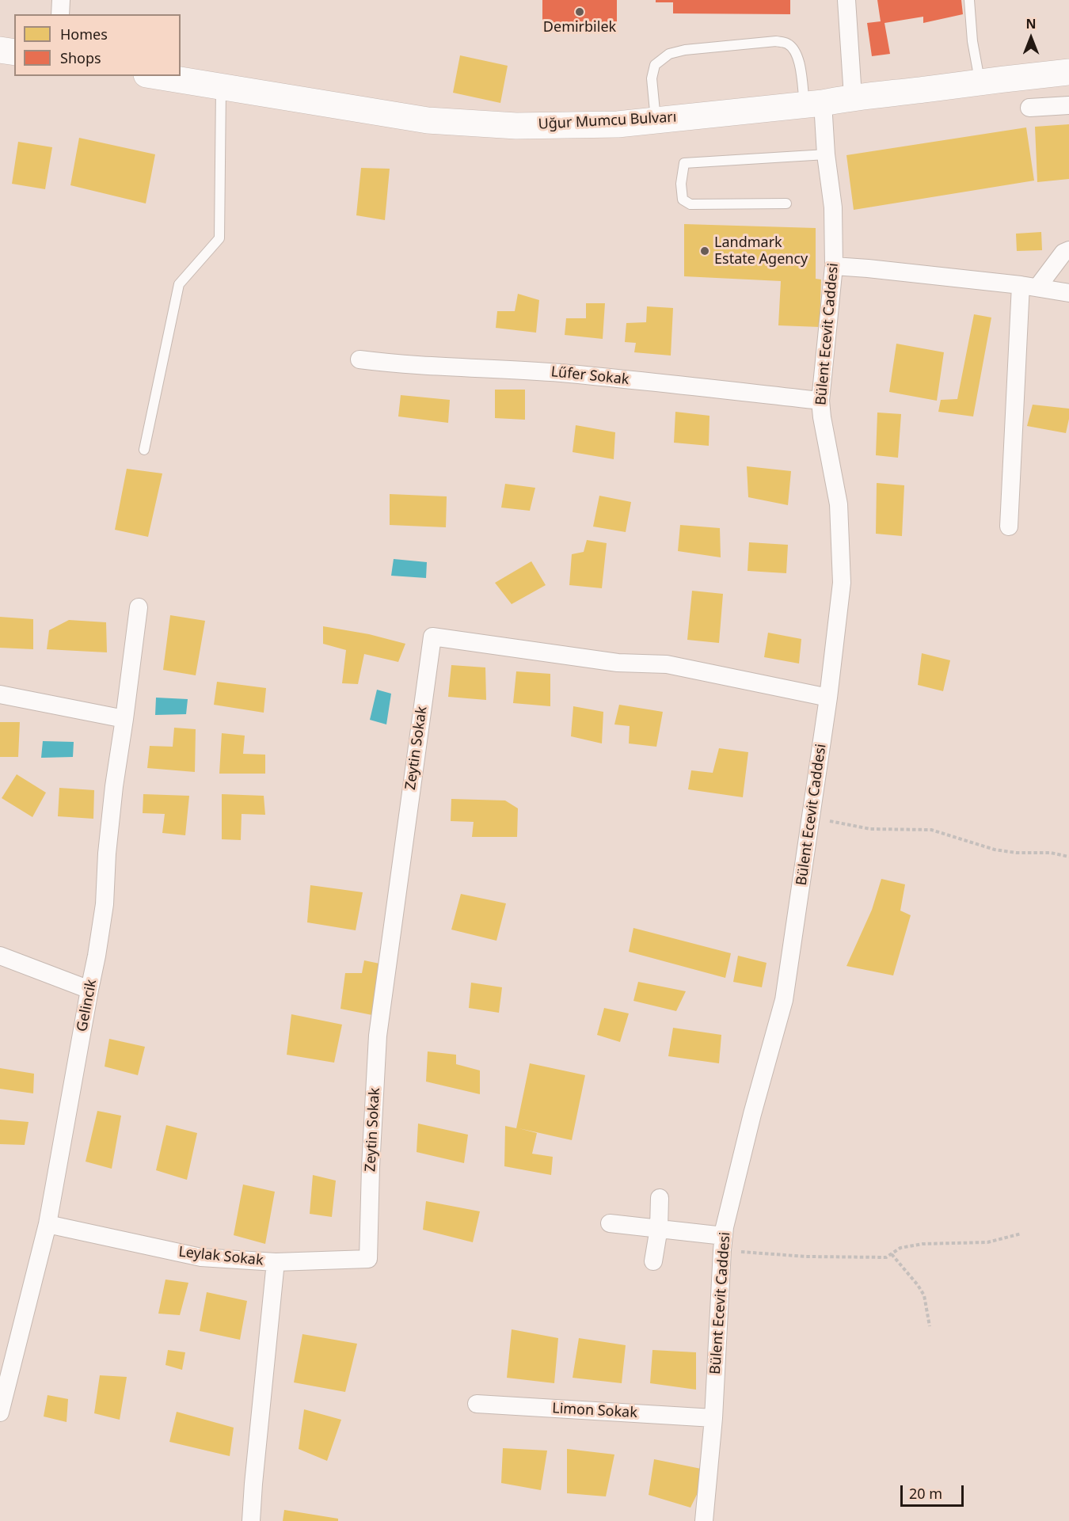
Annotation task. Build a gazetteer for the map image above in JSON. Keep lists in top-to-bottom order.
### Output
{
  "streets": {
    "main road": ["Uğur Mumcu Bulvarı"],
    "street": [
      "Bülent Ecevit Caddesi",
      "Lűfer Sokak",
      "Zeytin Sokak",
      "Gelincik",
      "Leylak Sokak",
      "Limon Sokak"
    ]
  },
  "crossings": [
    ["Uğur Mumcu Bulvarı", "Bülent Ecevit Caddesi"],
    ["Bülent Ecevit Caddesi", "Lűfer Sokak"],
    ["Bülent Ecevit Caddesi", "Zeytin Sokak"],
    ["Bülent Ecevit Caddesi", "Limon Sokak"],
    ["Zeytin Sokak", "Leylak Sokak"],
    ["Gelincik", "Leylak Sokak"]
  ],
  "places": ["Demirbilek", "Landmark Estate Agency"],
  "legend": ["Homes", "Shops"],
  "scale_bar": "20 m",
  "north": "top"
}
